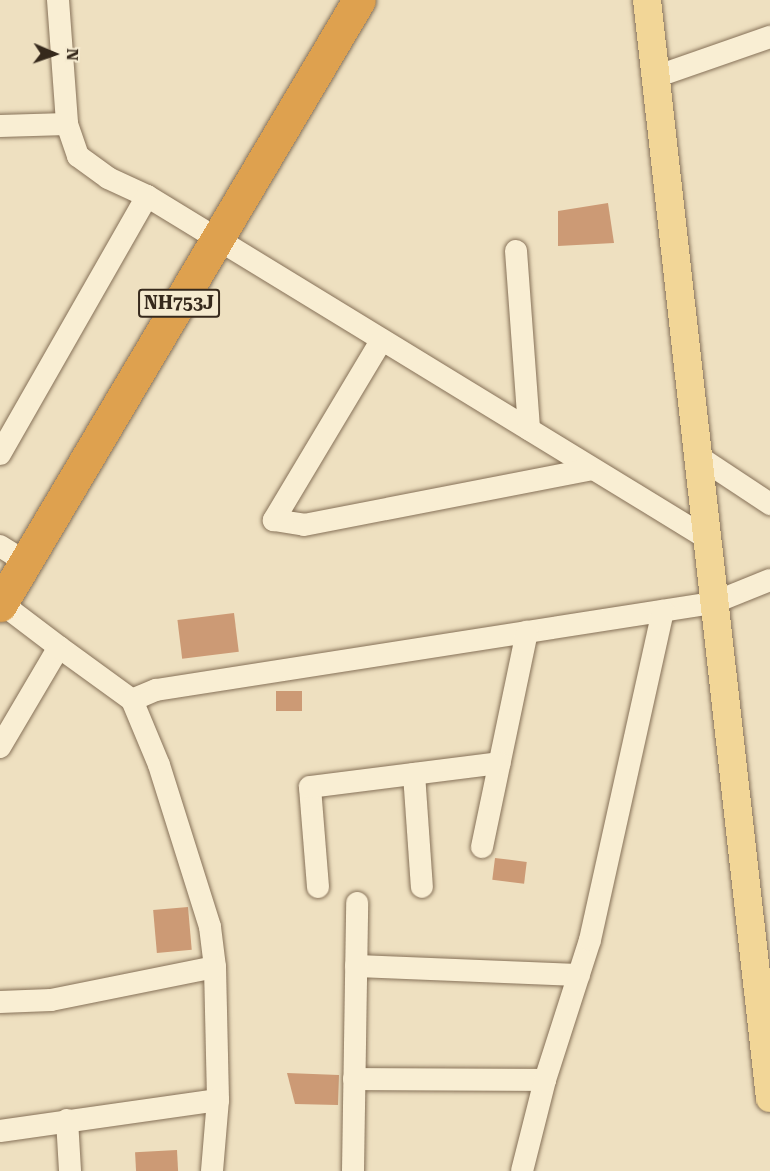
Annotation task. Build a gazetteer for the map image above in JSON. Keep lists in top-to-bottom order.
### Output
{
  "streets": {
    "highway": ["NH753J"]
  },
  "north": "right"
}
